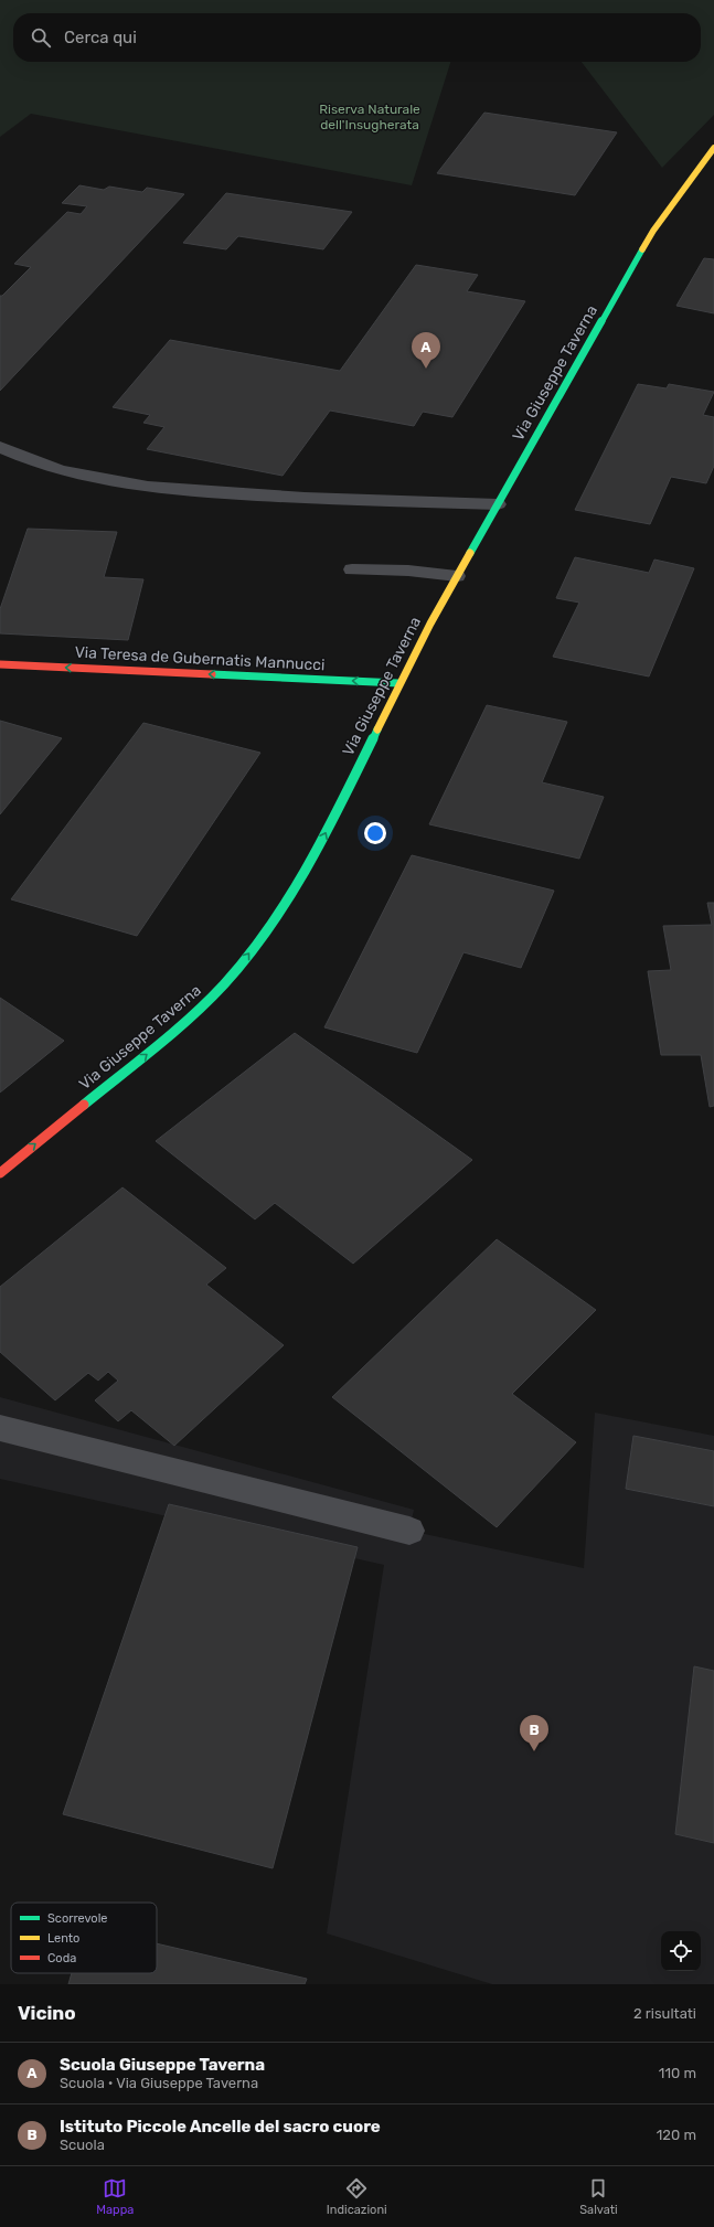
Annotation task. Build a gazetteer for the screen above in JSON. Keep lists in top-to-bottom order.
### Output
{
  "streets": {
    "street": ["Via Giuseppe Taverna", "Via Teresa de Gubernatis Mannucci"]
  },
  "crossings": [
    ["Via Giuseppe Taverna", "Via Teresa de Gubernatis Mannucci"]
  ],
  "one_way": ["Via Giuseppe Taverna", "Via Teresa de Gubernatis Mannucci"],
  "parks": ["Riserva Naturale dell'Insugherata"],
  "legend": ["Scorrevole", "Lento", "Coda"],
  "page": {
    "search": "Cerca qui",
    "pins": ["A", "B"],
    "heading": ["Vicino", "2 risultati"],
    "list": [
      {
        "mark": "A",
        "name": "Scuola Giuseppe Taverna",
        "note": "Scuola · Via Giuseppe Taverna",
        "value": "110 m"
      },
      {
        "mark": "B",
        "name": "Istituto Piccole Ancelle del sacro cuore",
        "note": "Scuola",
        "value": "120 m"
      }
    ],
    "nav": ["Mappa", "Indicazioni", "Salvati"]
  }
}
